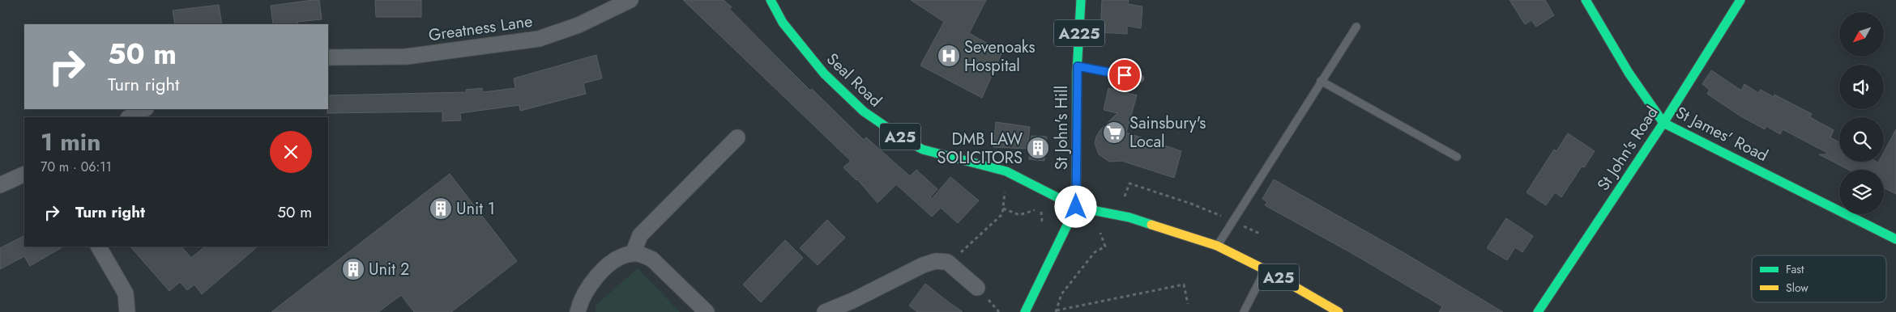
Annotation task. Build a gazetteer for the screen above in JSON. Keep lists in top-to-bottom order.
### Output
{
  "streets": {
    "main road": [
      "A225",
      "Seal Road",
      "St John's Hill",
      "St James' Road",
      "A25",
      "St John's Road"
    ],
    "street": ["Greatness Lane"]
  },
  "crossings": [
    ["A225", "Seal Road"],
    ["A225", "St John's Hill"],
    ["A225", "A25"],
    ["Seal Road", "St John's Hill"],
    ["Seal Road", "A25"],
    ["St John's Hill", "A25"],
    ["St James' Road", "St John's Road"]
  ],
  "places": {
    "hospital": ["Sevenoaks Hospital"],
    "supermarket": ["Sainsbury's Local"],
    "building": ["DMB LAW SOLICITORS", "Unit 1", "Unit 2"]
  },
  "legend": ["Fast", "Slow"],
  "north": "bottom left",
  "page": {
    "turn": ["50 m", "Turn right"],
    "heading": ["1 min", "70 m · 06:11"],
    "list": [
      {
        "name": "Turn right",
        "value": "50 m"
      }
    ]
  }
}
